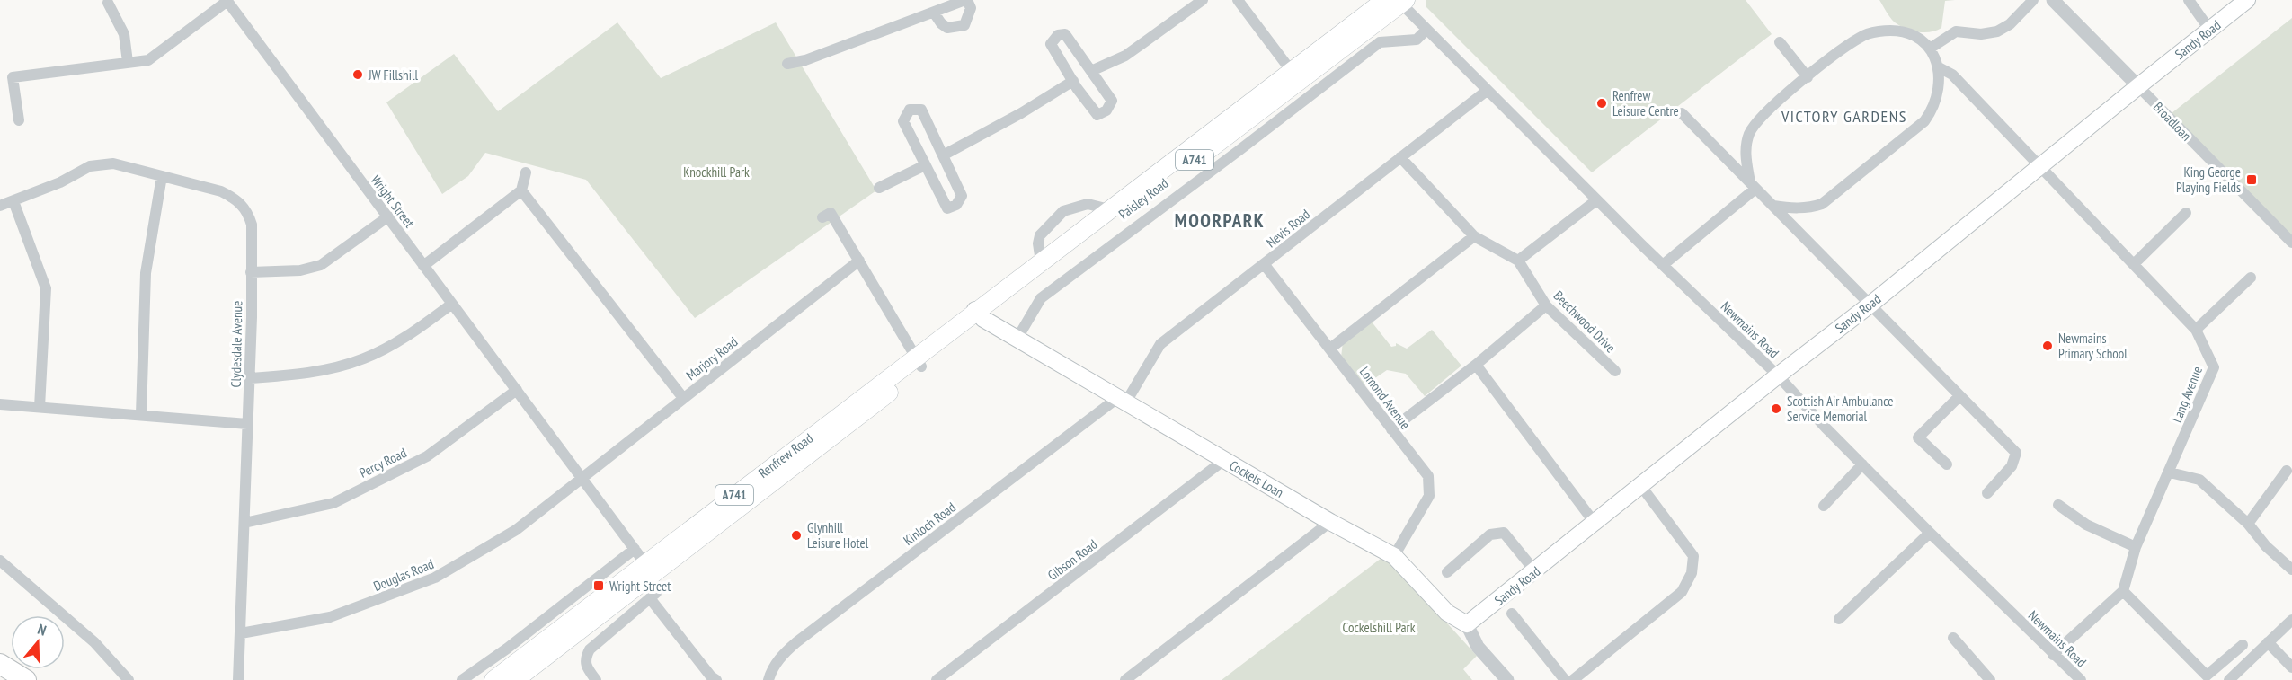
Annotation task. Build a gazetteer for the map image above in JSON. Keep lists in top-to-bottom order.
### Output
{
  "streets": {
    "main road": [
      "Sandy Road",
      "A741",
      "Paisley Road",
      "Renfrew Road",
      "Cockels Loan"
    ],
    "street": [
      "Broadloan",
      "Wright Street",
      "Nevis Road",
      "Beechwood Drive",
      "Newmains Road",
      "Clydesdale Avenue",
      "Marjory Road",
      "Lang Avenue",
      "Lomond Avenue",
      "Percy Road",
      "Kinloch Road",
      "Gibson Road",
      "Douglas Road"
    ]
  },
  "crossings": [
    ["Sandy Road", "Broadloan"],
    ["Sandy Road", "Newmains Road"],
    ["Sandy Road", "Lang Avenue"],
    ["Sandy Road", "Cockels Loan"],
    ["Paisley Road", "Newmains Road"],
    ["Paisley Road", "Renfrew Road"],
    ["Paisley Road", "Cockels Loan"],
    ["Wright Street", "Marjory Road"],
    ["Wright Street", "Renfrew Road"],
    ["Wright Street", "Percy Road"],
    ["Wright Street", "Douglas Road"],
    ["Nevis Road", "Beechwood Drive"],
    ["Nevis Road", "Newmains Road"],
    ["Nevis Road", "Lomond Avenue"],
    ["Nevis Road", "Cockels Loan"],
    ["Nevis Road", "Kinloch Road"],
    ["Clydesdale Avenue", "Percy Road"],
    ["Clydesdale Avenue", "Douglas Road"],
    ["Marjory Road", "Douglas Road"],
    ["Lomond Avenue", "Cockels Loan"],
    ["Renfrew Road", "Cockels Loan"],
    ["Cockels Loan", "Kinloch Road"],
    ["Cockels Loan", "Gibson Road"]
  ],
  "districts": ["VICTORY GARDENS", "MOORPARK"],
  "parks": ["Knockhill Park", "Cockelshill Park"],
  "places": {
    "other": [
      "JW Fillshill",
      "Renfrew Leisure Centre",
      "Newmains Primary School",
      "Scottish Air Ambulance Service Memorial",
      "Glynhill Leisure Hotel"
    ],
    "transit": ["King George Playing Fields", "Wright Street"]
  },
  "north": "top"
}
